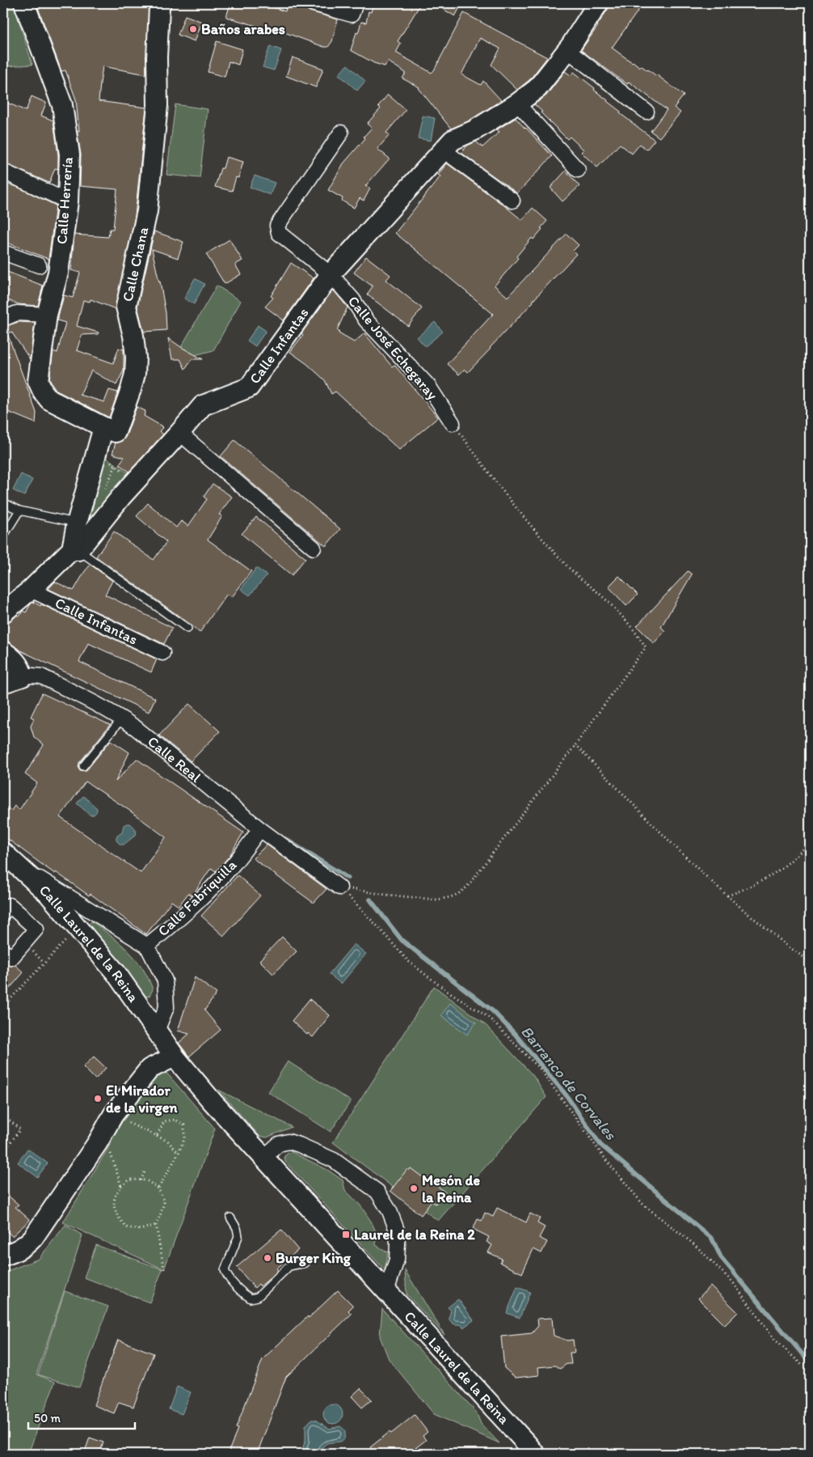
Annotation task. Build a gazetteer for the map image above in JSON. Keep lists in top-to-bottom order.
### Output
{
  "streets": {
    "street": [
      "Calle Herrería",
      "Calle Chana",
      "Calle Infantas",
      "Calle José Echegaray",
      "Calle Real",
      "Calle Fabriquilla",
      "Calle Laurel de la Reina"
    ]
  },
  "crossings": [
    ["Calle Herrería", "Calle Chana"],
    ["Calle Infantas", "Calle José Echegaray"],
    ["Calle Real", "Calle Fabriquilla"],
    ["Calle Fabriquilla", "Calle Laurel de la Reina"]
  ],
  "water": ["Barranco de Corvales"],
  "places": {
    "other": [
      "Baños arabes",
      "El Mirador de la virgen",
      "Mesón de la Reina",
      "Burger King"
    ],
    "transit": ["Laurel de la Reina 2"]
  },
  "scale_bar": "50 m"
}
